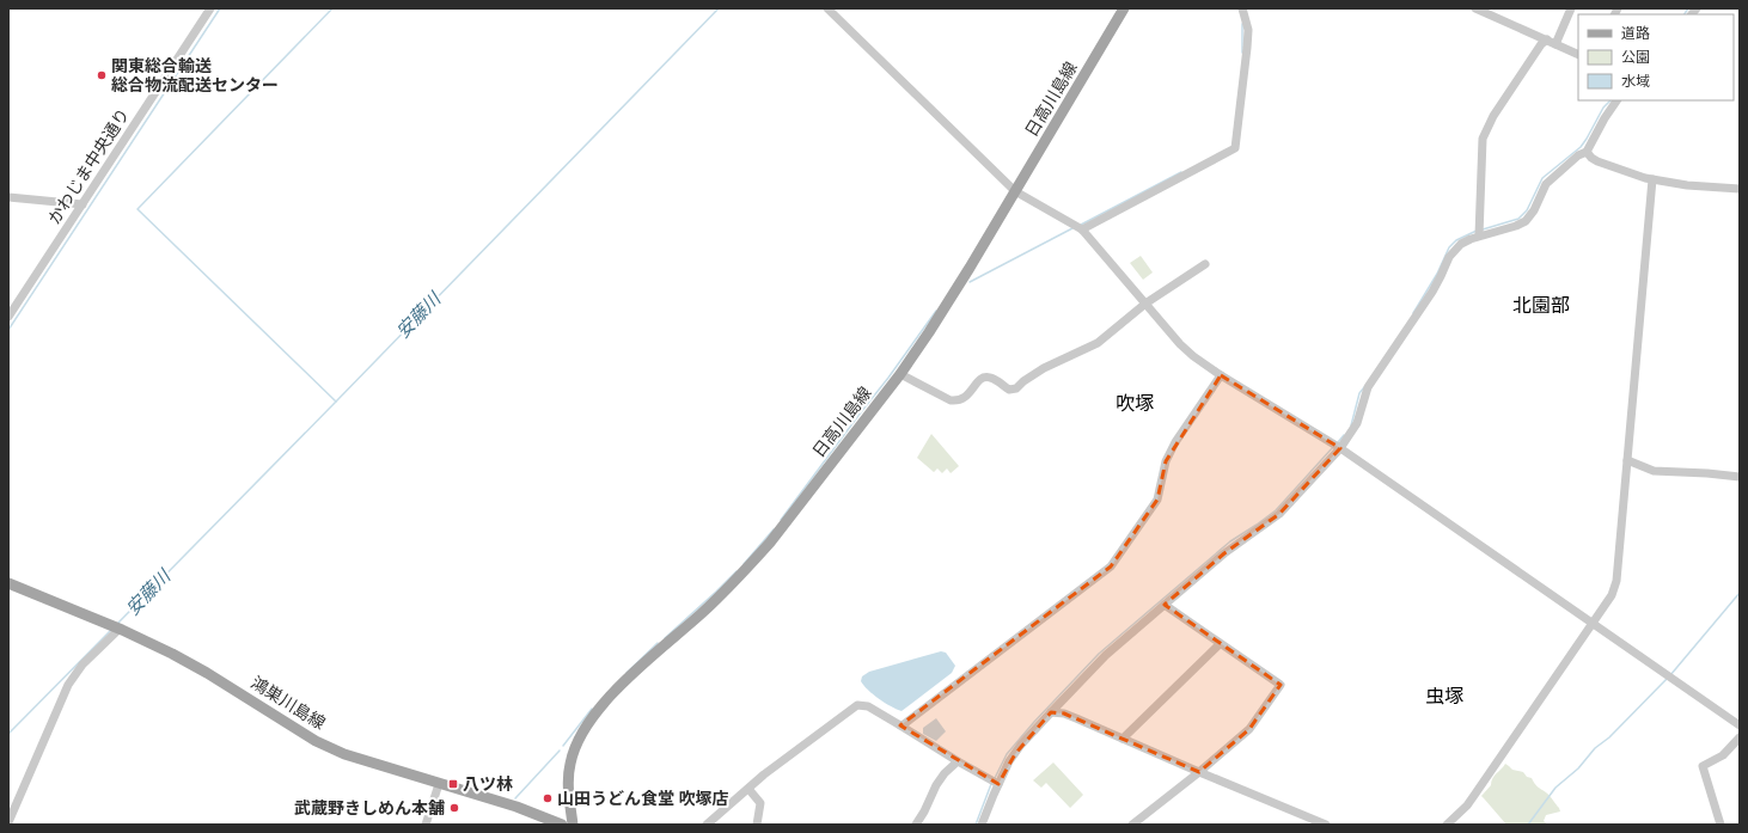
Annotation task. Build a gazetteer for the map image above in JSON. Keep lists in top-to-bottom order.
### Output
{
  "streets": {
    "main road": ["日高川島線", "鴻巣川島線"],
    "street": ["かわじま中央通り"]
  },
  "districts": ["北園部", "吹塚", "虫塚"],
  "water": ["安藤川"],
  "places": {
    "other": ["関東総合輸送 総合物流配送センター", "山田うどん食堂 吹塚店", "武蔵野きしめん本舗"],
    "transit": ["八ツ林"]
  },
  "legend": ["道路", "公園", "水域"]
}
